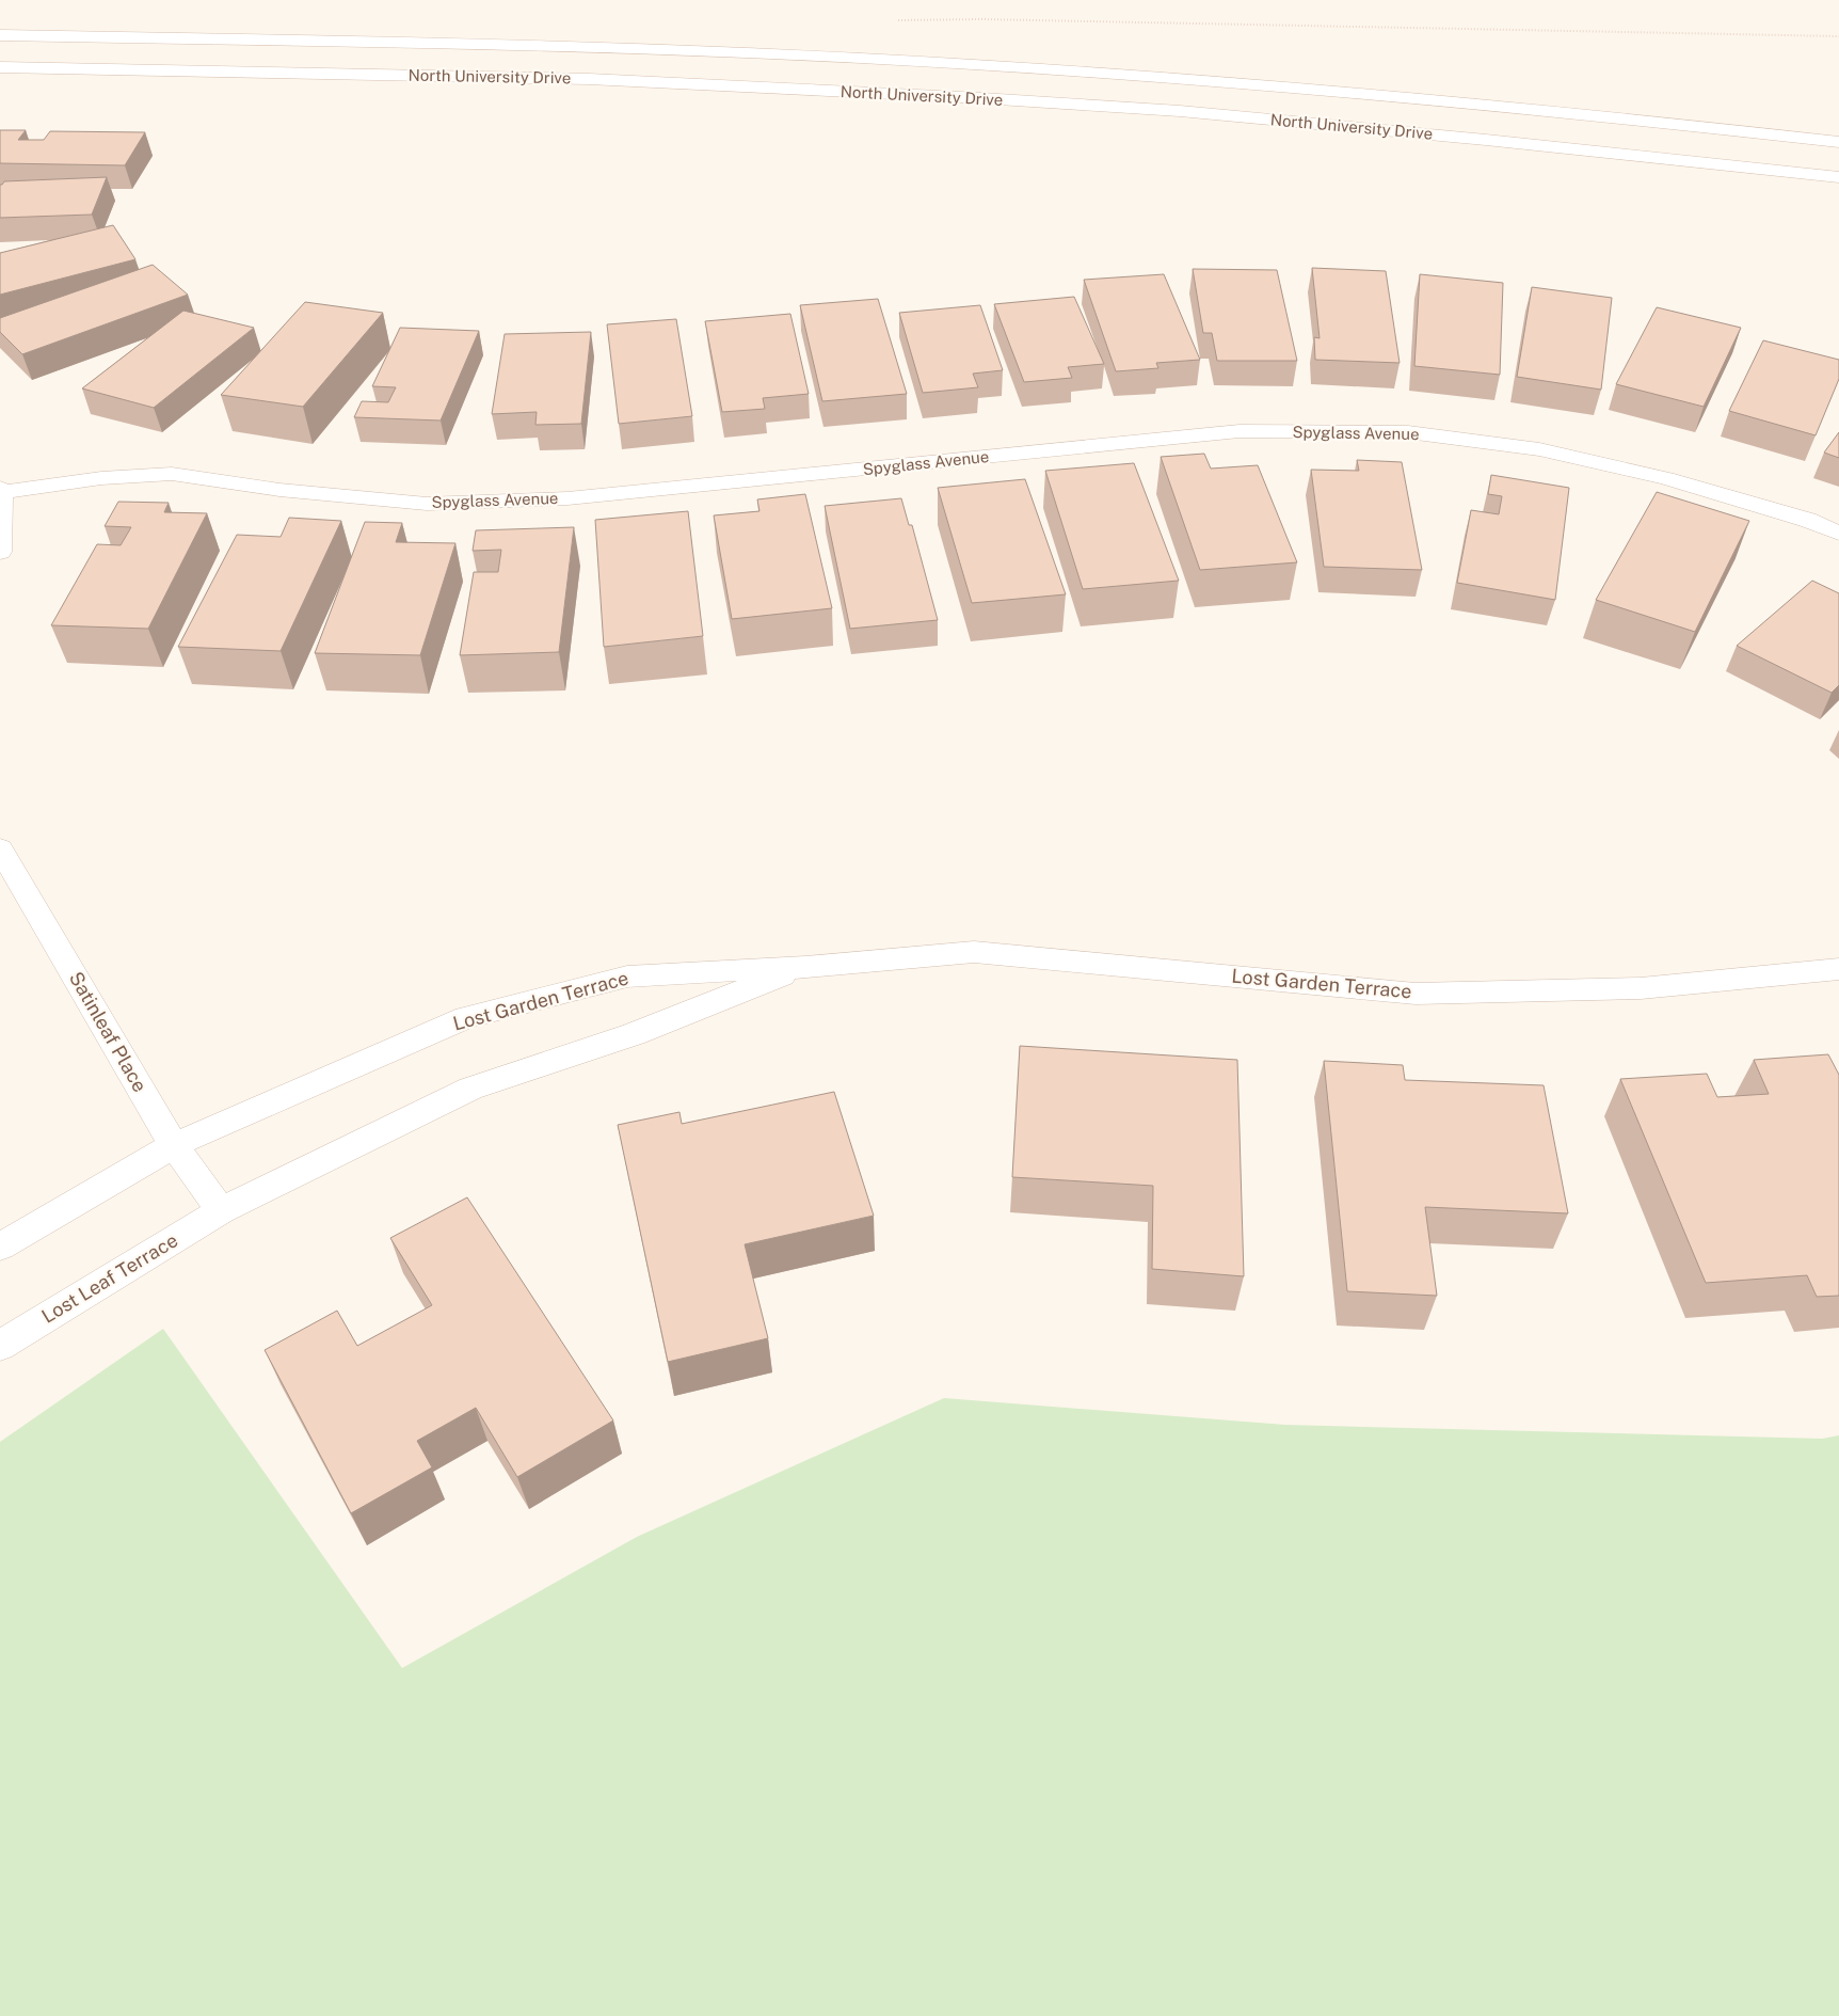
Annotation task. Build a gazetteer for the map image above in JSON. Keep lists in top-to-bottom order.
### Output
{
  "streets": {
    "main road": [
      "North University Drive",
      "Spyglass Avenue",
      "Lost Garden Terrace",
      "Satinleaf Place",
      "Lost Leaf Terrace"
    ]
  },
  "crossings": [
    ["Lost Garden Terrace", "Satinleaf Place"],
    ["Lost Garden Terrace", "Lost Leaf Terrace"],
    ["Satinleaf Place", "Lost Leaf Terrace"]
  ]
}
